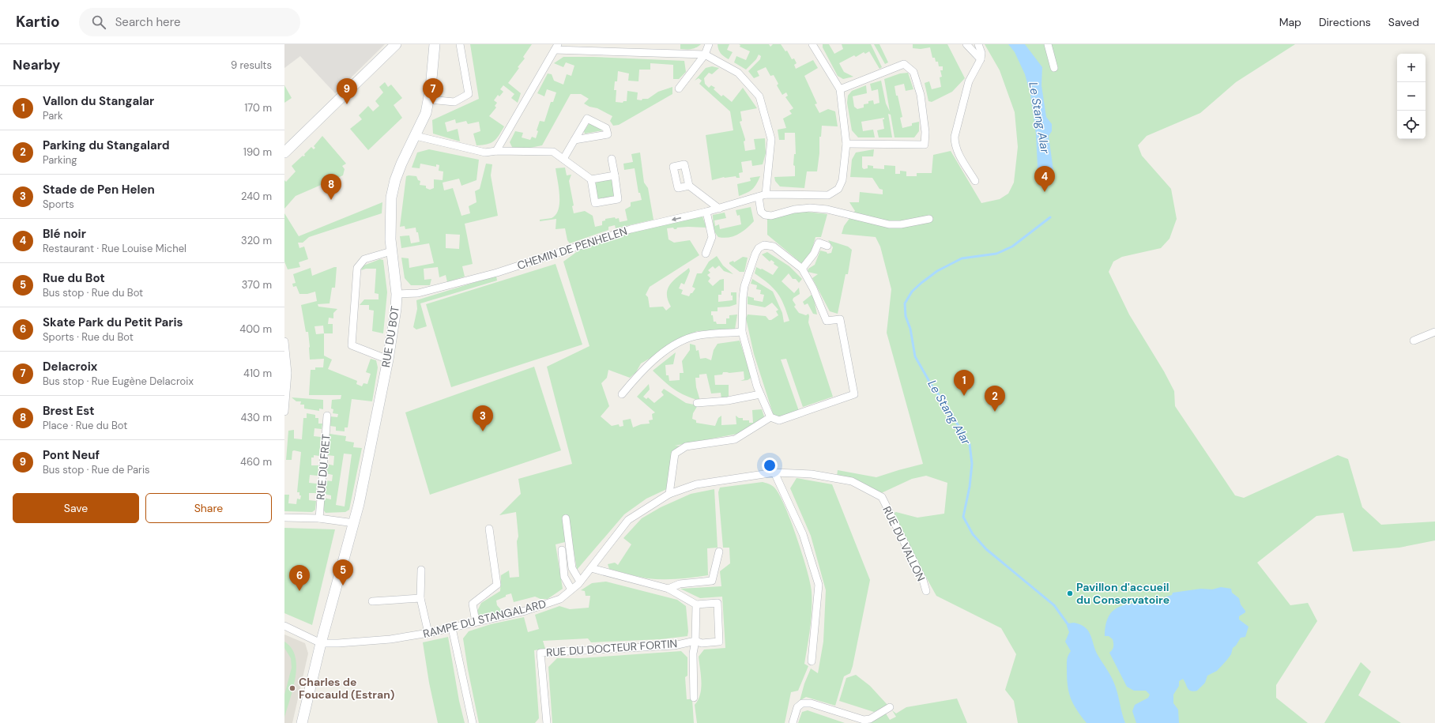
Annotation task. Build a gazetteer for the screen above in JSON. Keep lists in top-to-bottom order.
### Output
{
  "streets": {
    "street": [
      "CHEMIN DE PENHELEN",
      "RUE DU BOT",
      "RUE DU FRET",
      "RUE DU VALLON",
      "RAMPE DU STANGALARD",
      "RUE DU DOCTEUR FORTIN"
    ]
  },
  "crossings": [
    ["CHEMIN DE PENHELEN", "RUE DU BOT"],
    ["RUE DU BOT", "RAMPE DU STANGALARD"],
    ["RUE DU VALLON", "RAMPE DU STANGALARD"]
  ],
  "one_way": ["CHEMIN DE PENHELEN"],
  "water": ["Le Stang Alar"],
  "places": ["Pavillon d'accueil du Conservatoire", "Charles de Foucauld (Estran)"],
  "page": {
    "header": "Kartio",
    "search": "Search here",
    "nav": ["Map", "Directions", "Saved"],
    "heading": ["Nearby", "9 results"],
    "map_buttons": ["+", "−"],
    "pins": [
      "7",
      "9",
      "4",
      "8",
      "1",
      "2",
      "3",
      "5",
      "6"
    ],
    "list": [
      {
        "mark": "1",
        "name": "Vallon du Stangalar",
        "note": "Park",
        "value": "170 m"
      },
      {
        "mark": "2",
        "name": "Parking du Stangalard",
        "note": "Parking",
        "value": "190 m"
      },
      {
        "mark": "3",
        "name": "Stade de Pen Helen",
        "note": "Sports",
        "value": "240 m"
      },
      {
        "mark": "4",
        "name": "Blé noir",
        "note": "Restaurant · Rue Louise Michel",
        "value": "320 m"
      },
      {
        "mark": "5",
        "name": "Rue du Bot",
        "note": "Bus stop · Rue du Bot",
        "value": "370 m"
      },
      {
        "mark": "6",
        "name": "Skate Park du Petit Paris",
        "note": "Sports · Rue du Bot",
        "value": "400 m"
      },
      {
        "mark": "7",
        "name": "Delacroix",
        "note": "Bus stop · Rue Eugène Delacroix",
        "value": "410 m"
      },
      {
        "mark": "8",
        "name": "Brest Est",
        "note": "Place · Rue du Bot",
        "value": "430 m"
      },
      {
        "mark": "9",
        "name": "Pont Neuf",
        "note": "Bus stop · Rue de Paris",
        "value": "460 m"
      }
    ],
    "buttons": ["Save", "Share"]
  }
}
